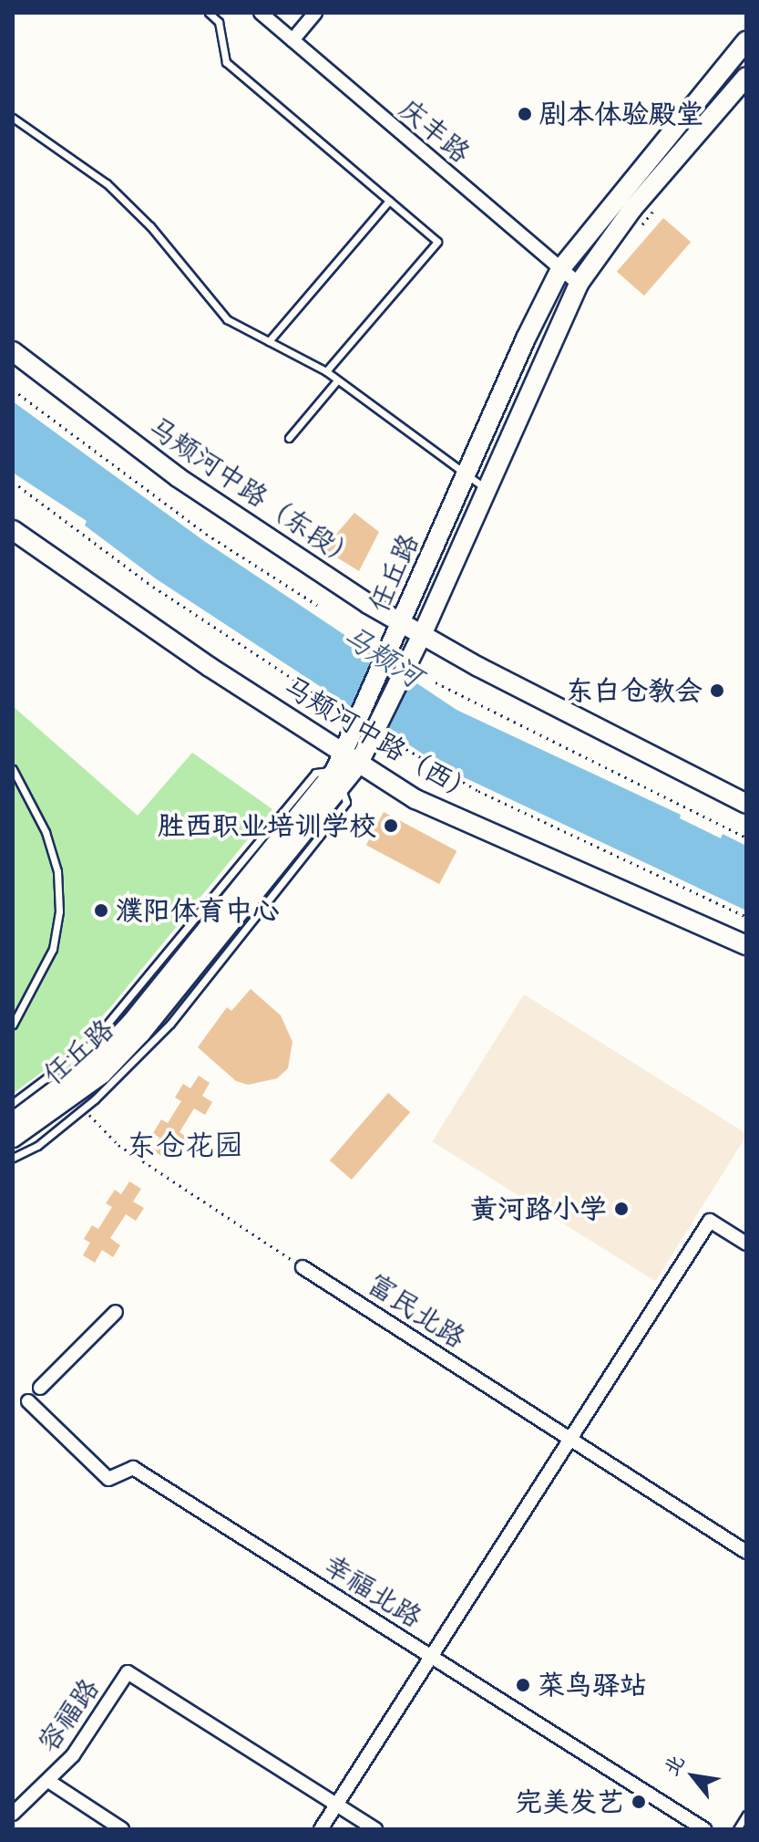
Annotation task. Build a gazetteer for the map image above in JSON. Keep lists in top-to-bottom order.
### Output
{
  "streets": {
    "street": [
      "庆丰路",
      "马颊河中路（东段）",
      "任丘路",
      "马颊河中路（西）",
      "富民北路",
      "幸福北路",
      "容福路"
    ]
  },
  "crossings": [
    ["庆丰路", "任丘路"],
    ["马颊河中路（东段）", "任丘路"],
    ["任丘路", "马颊河中路（西）"]
  ],
  "districts": ["东仓花园"],
  "water": ["马颊河"],
  "places": [
    "剧本体验殿堂",
    "东白仓教会",
    "胜西职业培训学校",
    "濮阳体育中心",
    "黄河路小学",
    "菜鸟驿站",
    "完美发艺"
  ],
  "north": "top left"
}
